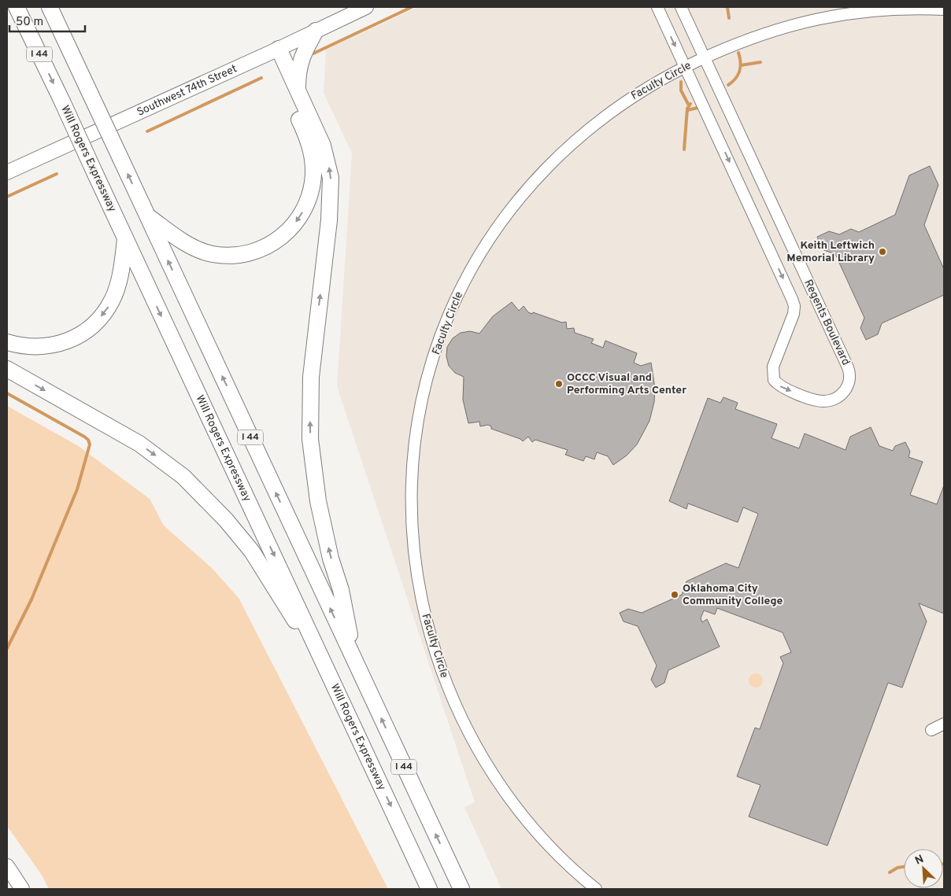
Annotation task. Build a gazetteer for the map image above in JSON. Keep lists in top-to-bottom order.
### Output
{
  "streets": {
    "highway": ["I 44", "Will Rogers Expressway"],
    "main road": ["Southwest 74th Street"],
    "street": ["Faculty Circle", "Regents Boulevard"]
  },
  "crossings": [
    ["Faculty Circle", "Regents Boulevard"]
  ],
  "places": ["Keith Leftwich Memorial Library", "OCCC Visual and Performing Arts Center", "Oklahoma City Community College"],
  "scale_bar": "50 m",
  "north": "top left"
}
